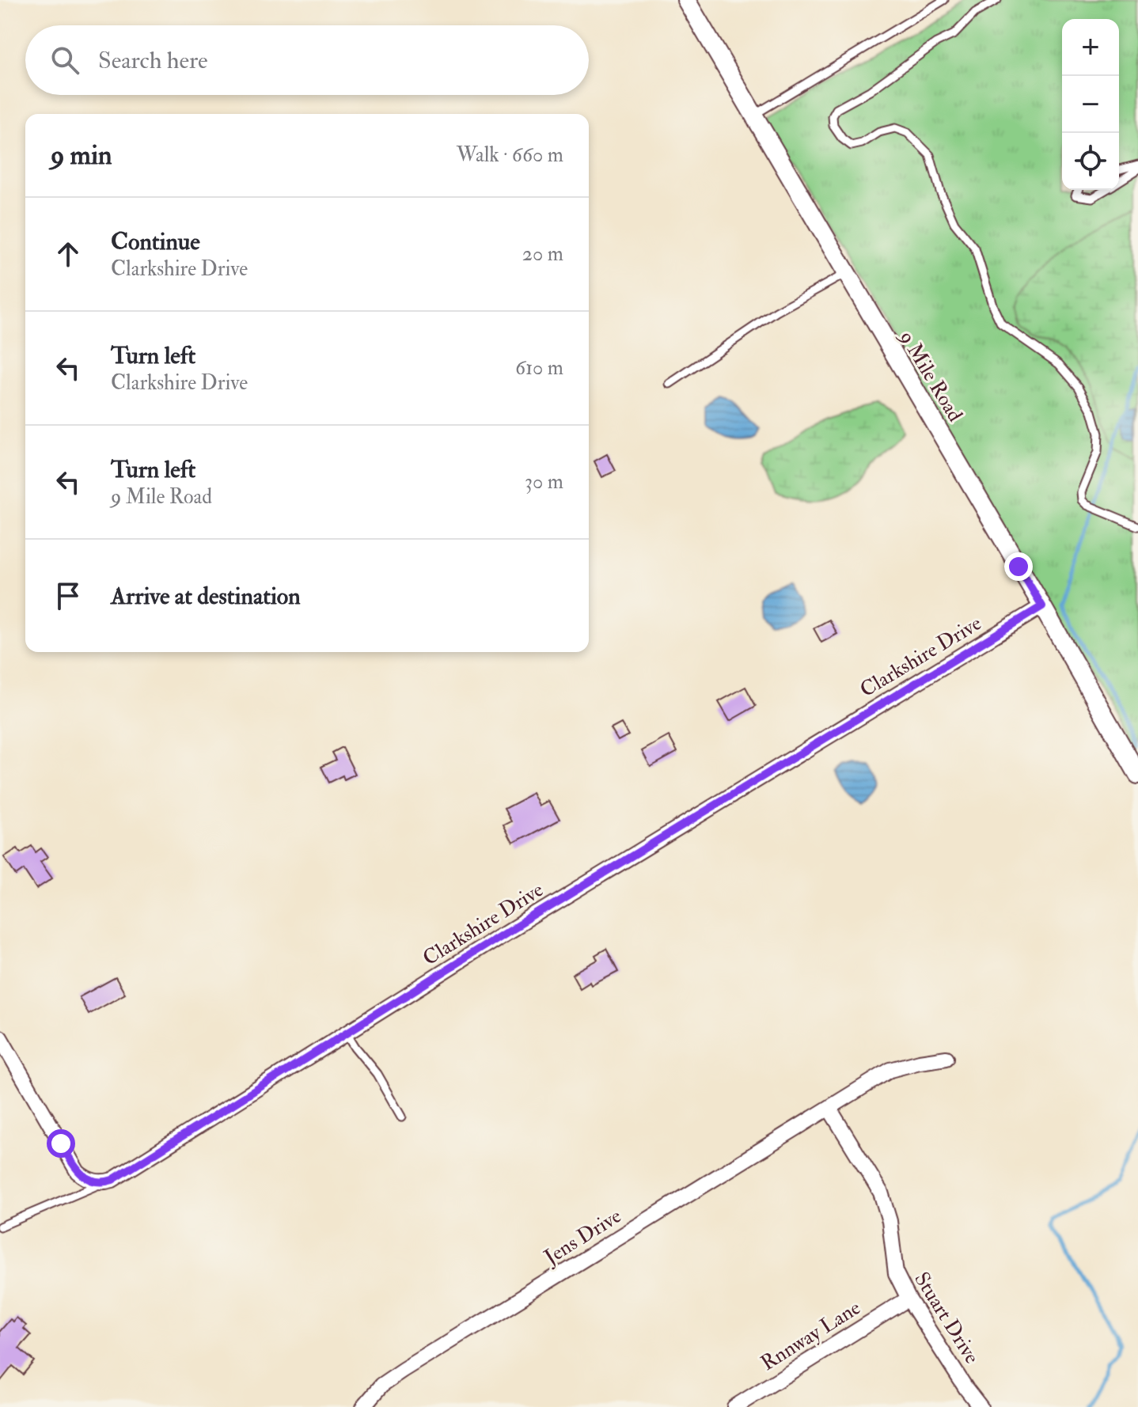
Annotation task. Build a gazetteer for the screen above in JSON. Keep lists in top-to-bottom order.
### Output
{
  "streets": {
    "street": [
      "9 Mile Road",
      "Clarkshire Drive",
      "Jens Drive",
      "Stuart Drive",
      "Rnnway Lane"
    ]
  },
  "crossings": [
    ["9 Mile Road", "Clarkshire Drive"],
    ["Jens Drive", "Stuart Drive"],
    ["Stuart Drive", "Rnnway Lane"]
  ],
  "page": {
    "map_buttons": ["+", "−"],
    "search": "Search here",
    "heading": ["9 min", "Walk · 660 m"],
    "list": [
      ["Continue", "Clarkshire Drive", "20 m"],
      ["Turn left", "Clarkshire Drive", "610 m"],
      ["Turn left", "9 Mile Road", "30 m"],
      "Arrive at destination"
    ]
  }
}
